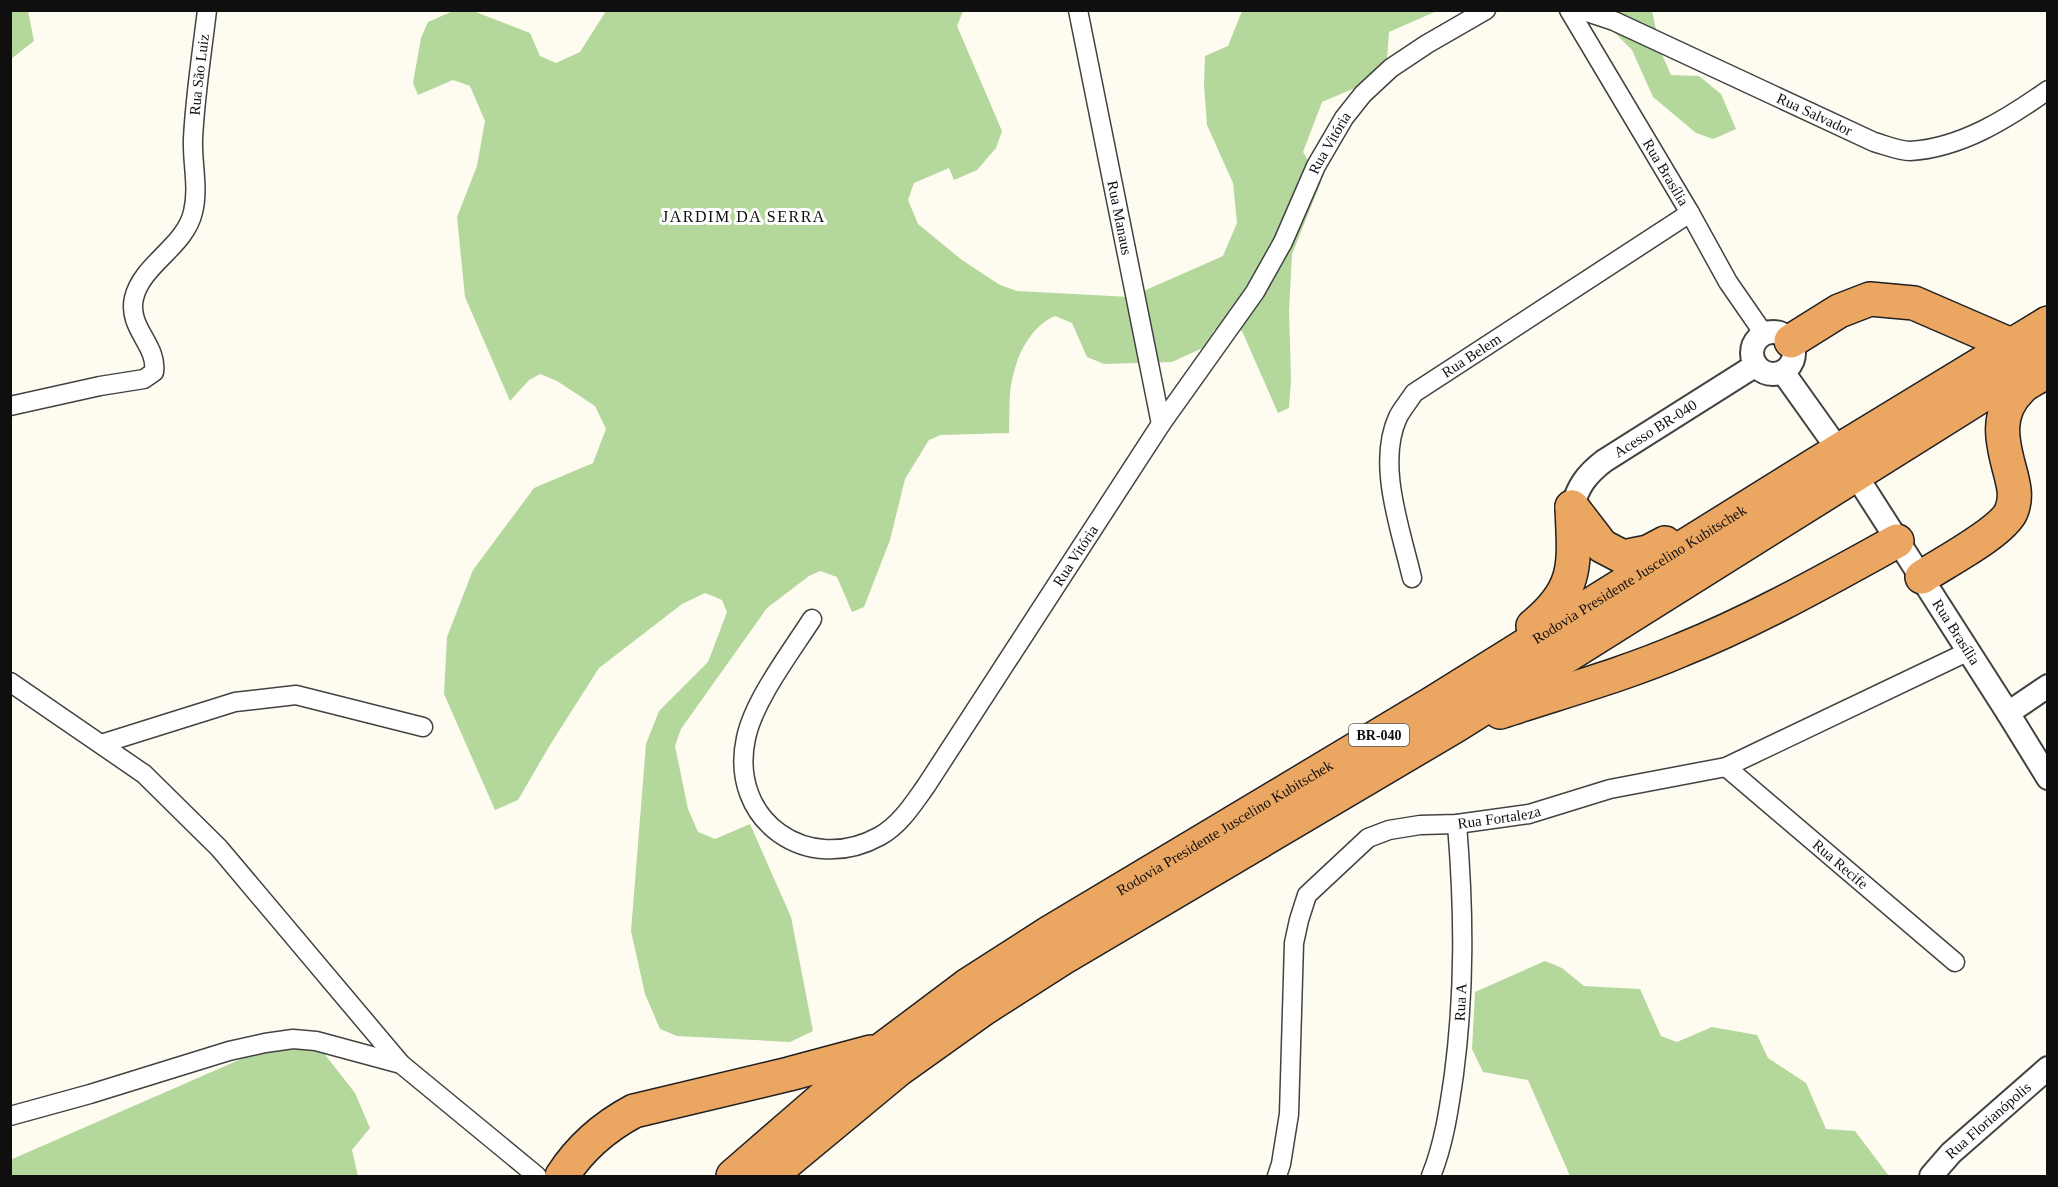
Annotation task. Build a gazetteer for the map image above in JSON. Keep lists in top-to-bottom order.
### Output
{
  "streets": {
    "highway": ["Rodovia Presidente Juscelino Kubitschek", "BR-040"],
    "street": [
      "Rua São Luiz",
      "Rua Salvador",
      "Rua Vitória",
      "Rua Brasília",
      "Rua Manaus",
      "Rua Belem",
      "Acesso BR-040",
      "Rua Fortaleza",
      "Rua Recife",
      "Rua A",
      "Rua Florianópolis"
    ]
  },
  "crossings": [
    ["Rua Vitória", "Rua Manaus"],
    ["Rua Brasília", "Rua Belem"],
    ["Rua Brasília", "Acesso BR-040"],
    ["Rua Brasília", "Rua Fortaleza"],
    ["Rua Fortaleza", "Rua Recife"],
    ["Rua Fortaleza", "Rua A"]
  ],
  "districts": ["JARDIM DA SERRA"]
}
